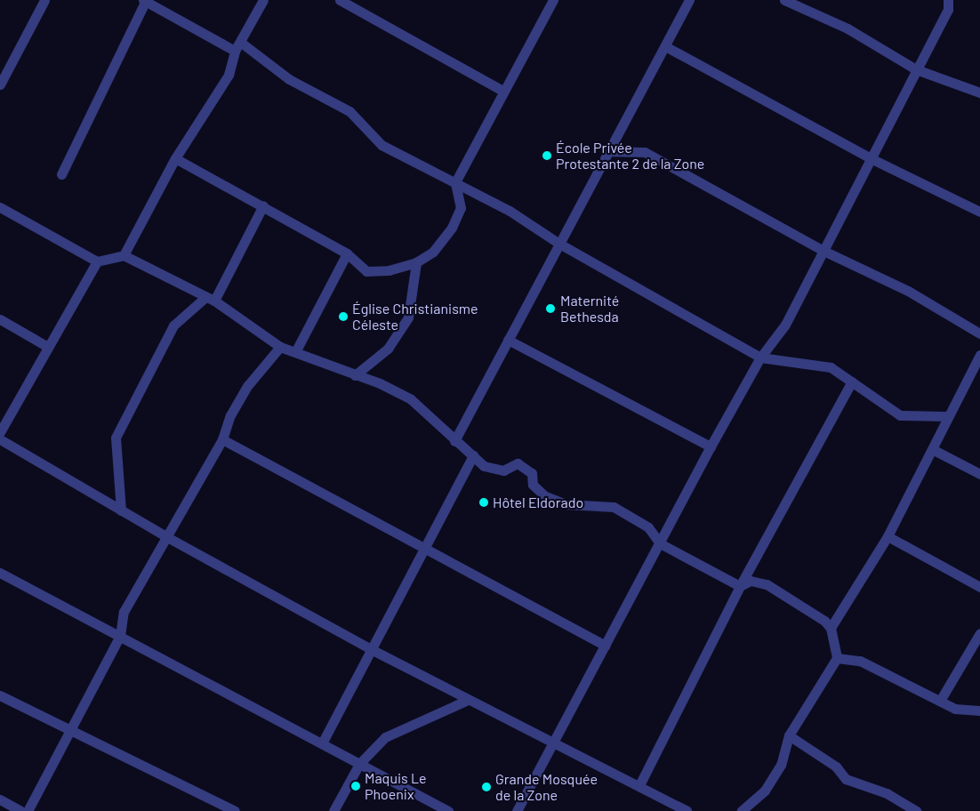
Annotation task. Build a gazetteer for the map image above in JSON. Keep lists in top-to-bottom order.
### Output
{
  "places": [
    "École Privée Protestante 2 de la Zone",
    "Maternité Bethesda",
    "Église Christianisme Céleste",
    "Hôtel Eldorado",
    "Maquis Le Phoenix",
    "Grande Mosquée de la Zone"
  ]
}
